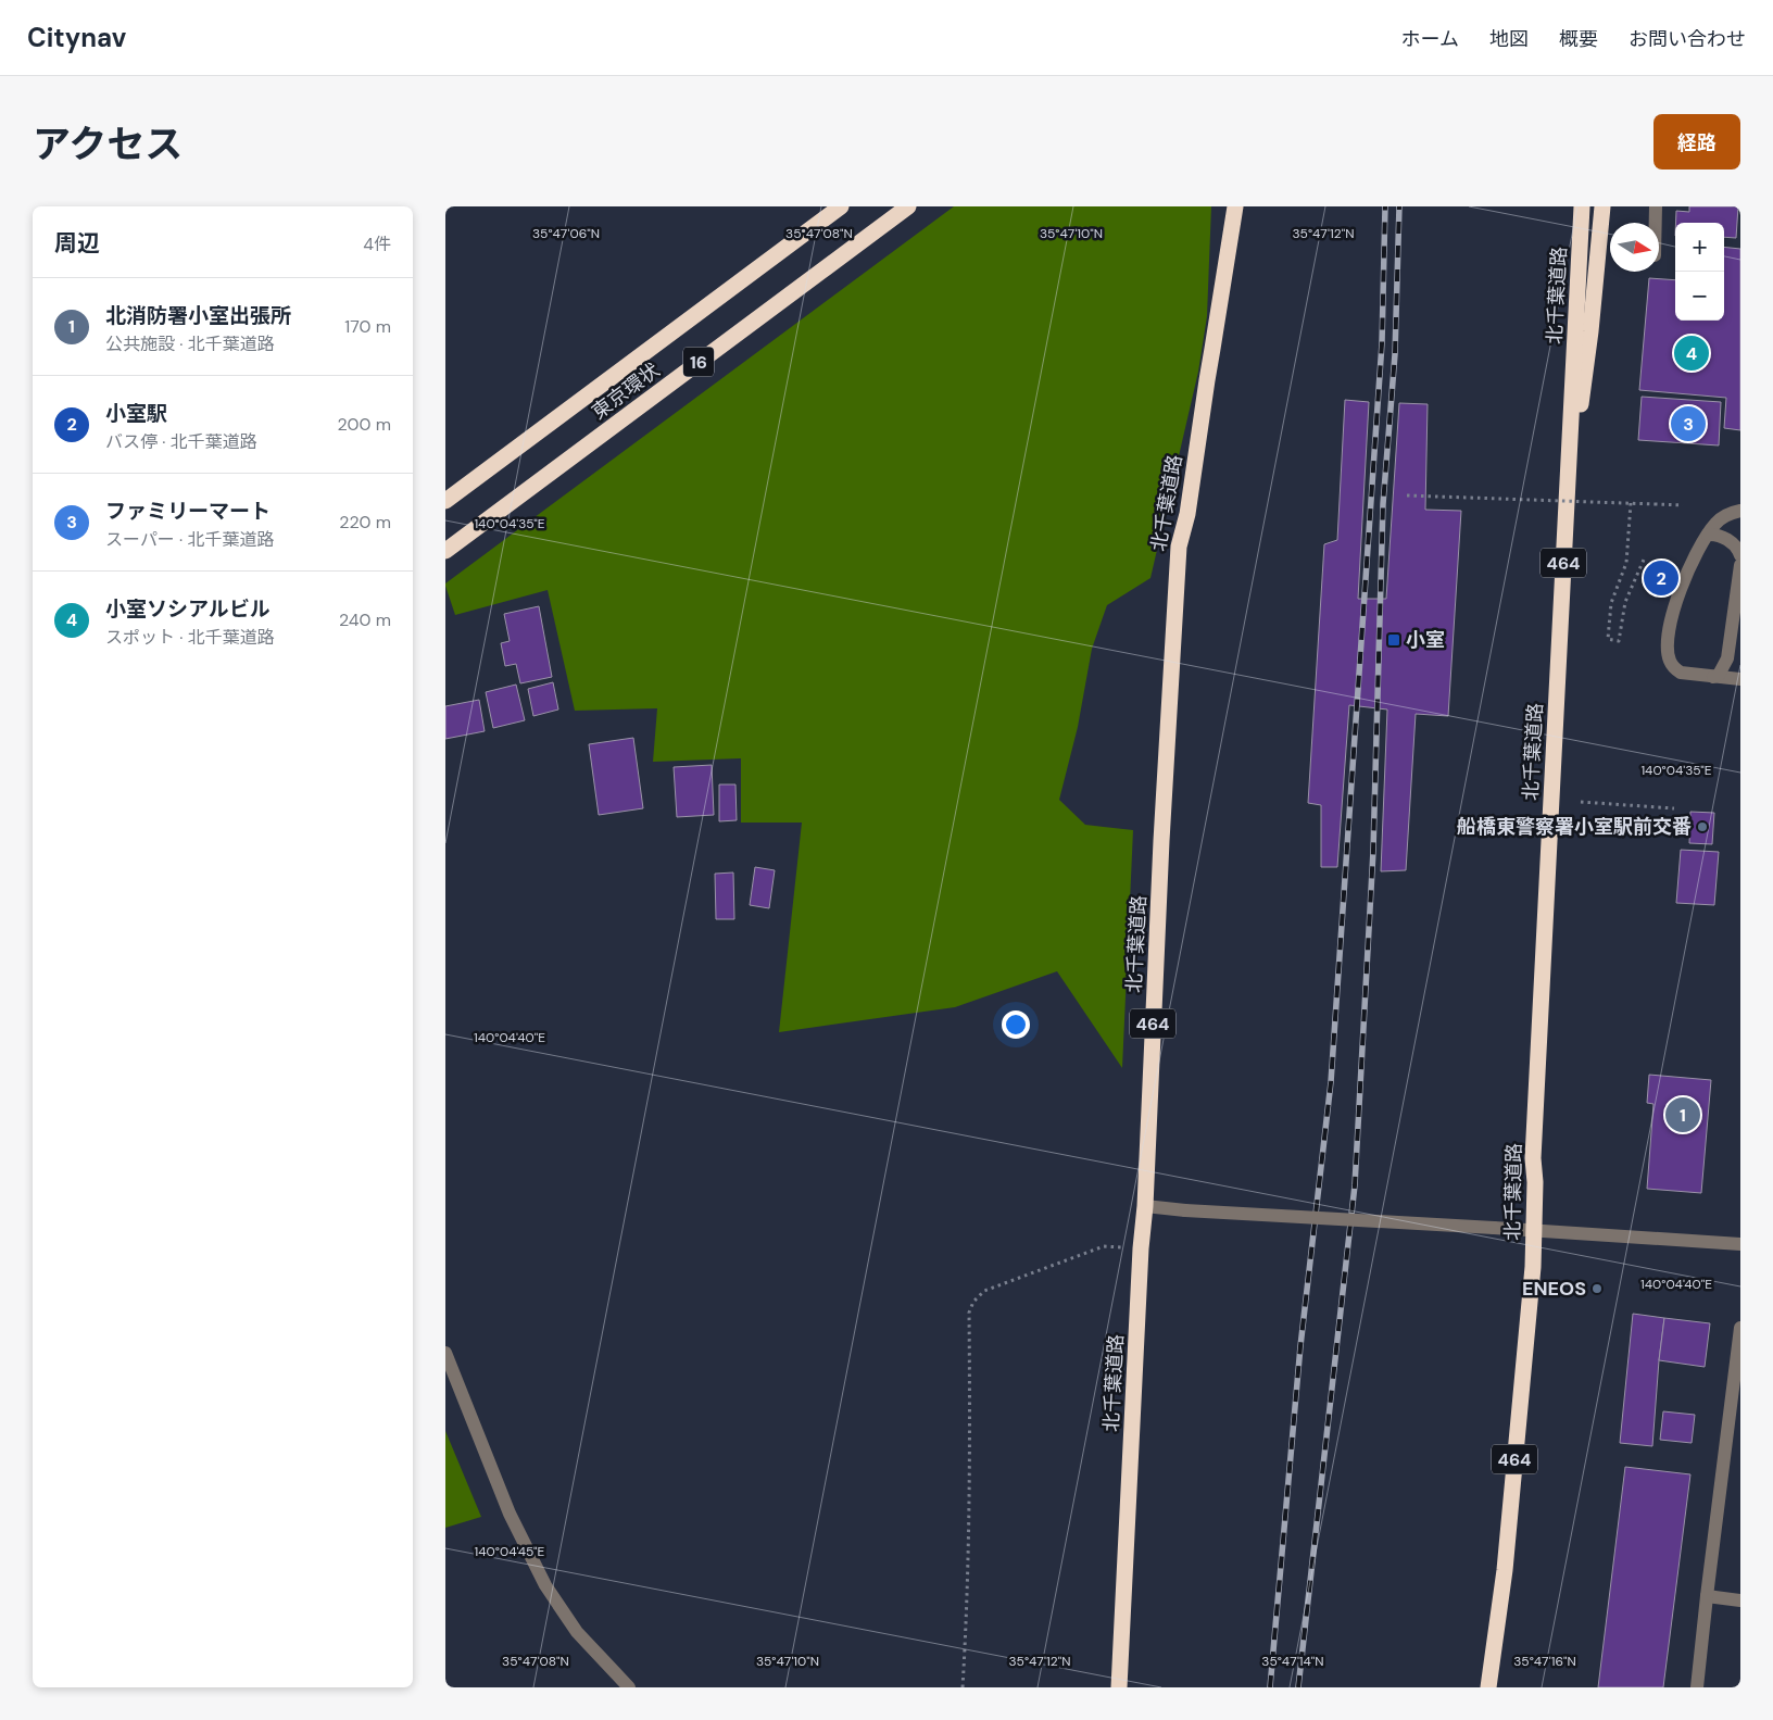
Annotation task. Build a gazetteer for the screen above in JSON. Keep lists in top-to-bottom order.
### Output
{
  "streets": {
    "highway": [
      "北千葉道路",
      "16",
      "東京環状",
      "464"
    ]
  },
  "places": {
    "transit": ["小室"],
    "other": ["船橋東警察署小室駅前交番", "ENEOS"]
  },
  "north": "right",
  "page": {
    "header": "Citynav",
    "nav": [
      "ホーム",
      "地図",
      "概要",
      "お問い合わせ"
    ],
    "title": "アクセス",
    "buttons": "経路",
    "heading": ["周辺", "4件"],
    "map_buttons": ["+", "−"],
    "list": [
      {
        "mark": "1",
        "name": "北消防署小室出張所",
        "note": "公共施設 · 北千葉道路",
        "value": "170 m"
      },
      {
        "mark": "2",
        "name": "小室駅",
        "note": "バス停 · 北千葉道路",
        "value": "200 m"
      },
      {
        "mark": "3",
        "name": "ファミリーマート",
        "note": "スーパー · 北千葉道路",
        "value": "220 m"
      },
      {
        "mark": "4",
        "name": "小室ソシアルビル",
        "note": "スポット · 北千葉道路",
        "value": "240 m"
      }
    ],
    "pins": [
      "4",
      "3",
      "2",
      "1"
    ]
  },
  "coordinates": [
    "35°47'06\"N",
    "35°47'12\"N",
    "35°47'08\"N",
    "35°47'10\"N",
    "140°04'35\"E",
    "140°04'40\"E",
    "140°04'45\"E",
    "35°47'14\"N",
    "35°47'16\"N"
  ]
}
